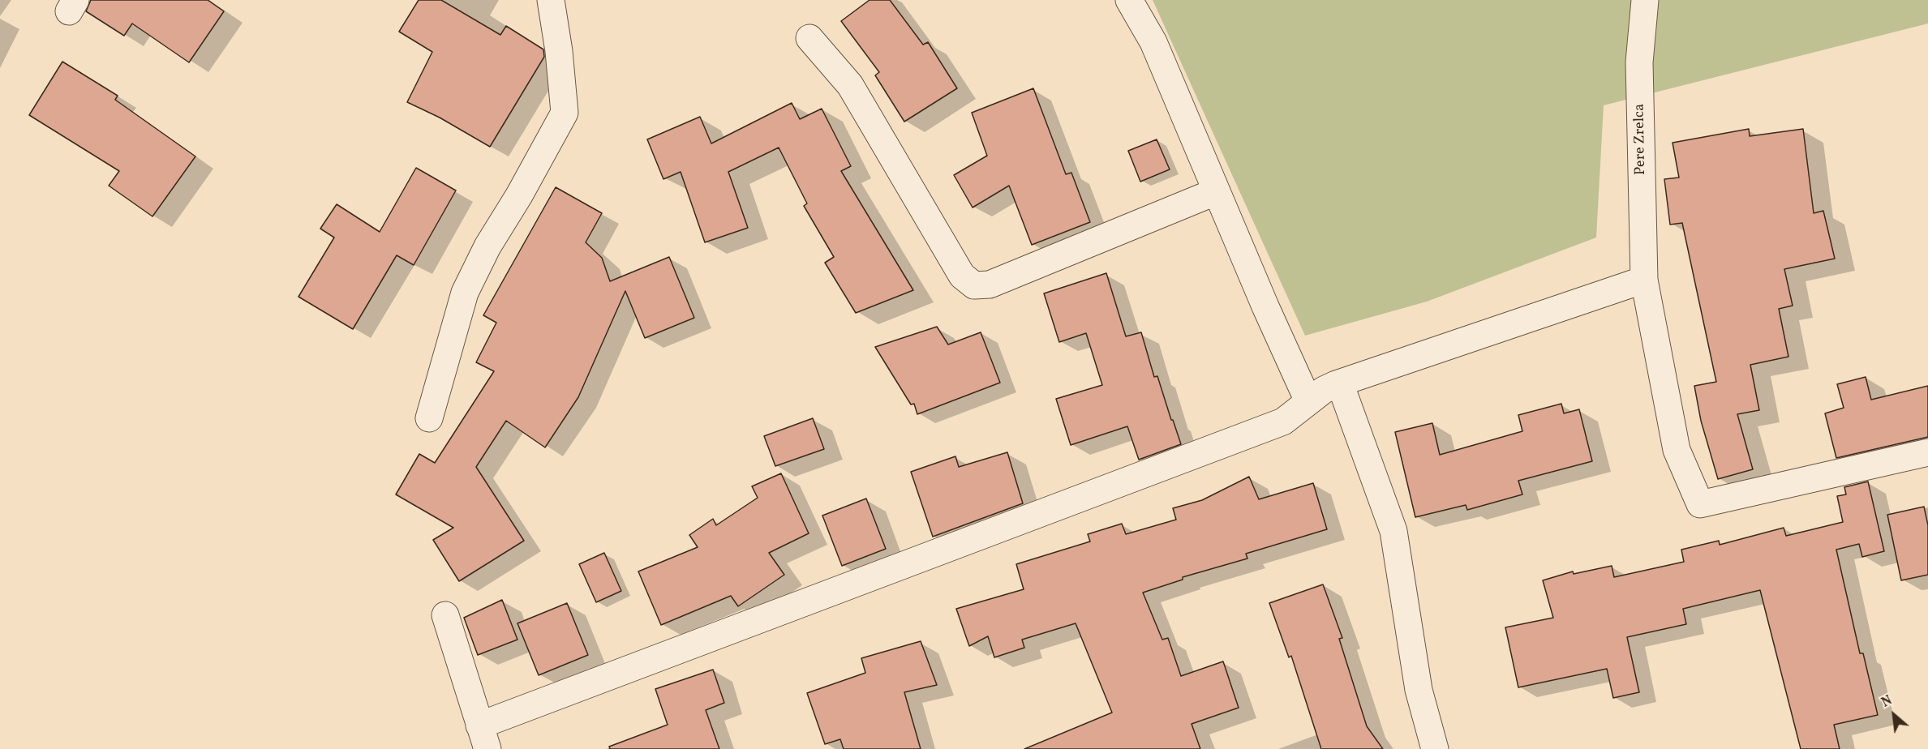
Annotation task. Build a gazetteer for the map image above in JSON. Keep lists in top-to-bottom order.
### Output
{
  "streets": {
    "street": ["Pere Zrelca"]
  },
  "north": "top left"
}
